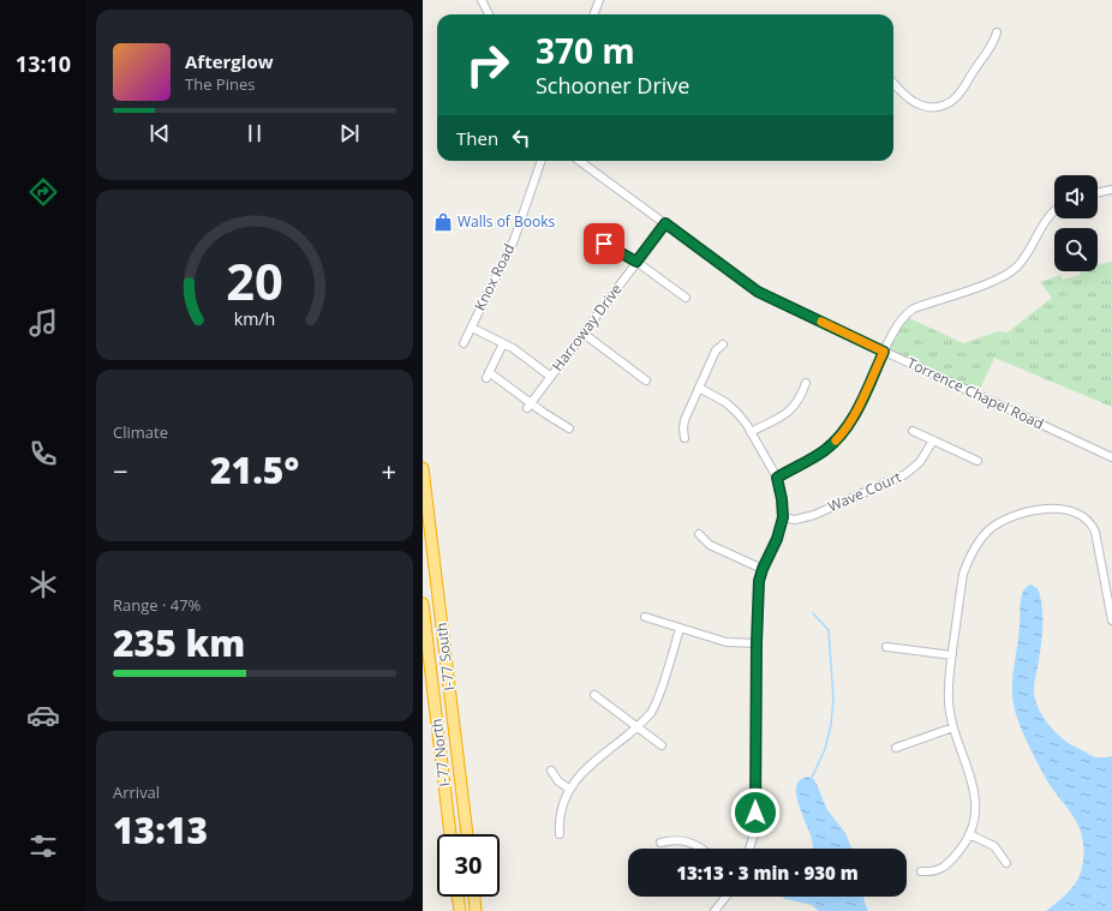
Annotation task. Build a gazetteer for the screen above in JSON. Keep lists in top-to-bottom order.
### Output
{
  "streets": {
    "highway": ["I-77 South", "I-77 North"],
    "street": [
      "Knox Road",
      "Harroway Drive",
      "Torrence Chapel Road",
      "Wave Court"
    ]
  },
  "crossings": [
    ["Harroway Drive", "Torrence Chapel Road"]
  ],
  "places": {
    "shop": ["Walls of Books"]
  },
  "page": {
    "tabs": "13:10",
    "turn": ["370 m", "Schooner Drive"],
    "song": ["Afterglow", "The Pines"],
    "then": "Then",
    "tile": [
      "Climate",
      ["Range · 47%", "235 km"],
      ["Arrival", "13:13"]
    ],
    "heat": ["−", "21.5°", "+"],
    "limit": "30",
    "trip": "13:13 · 3 min · 930 m",
    "gauge": ["20", "km/h"]
  }
}
